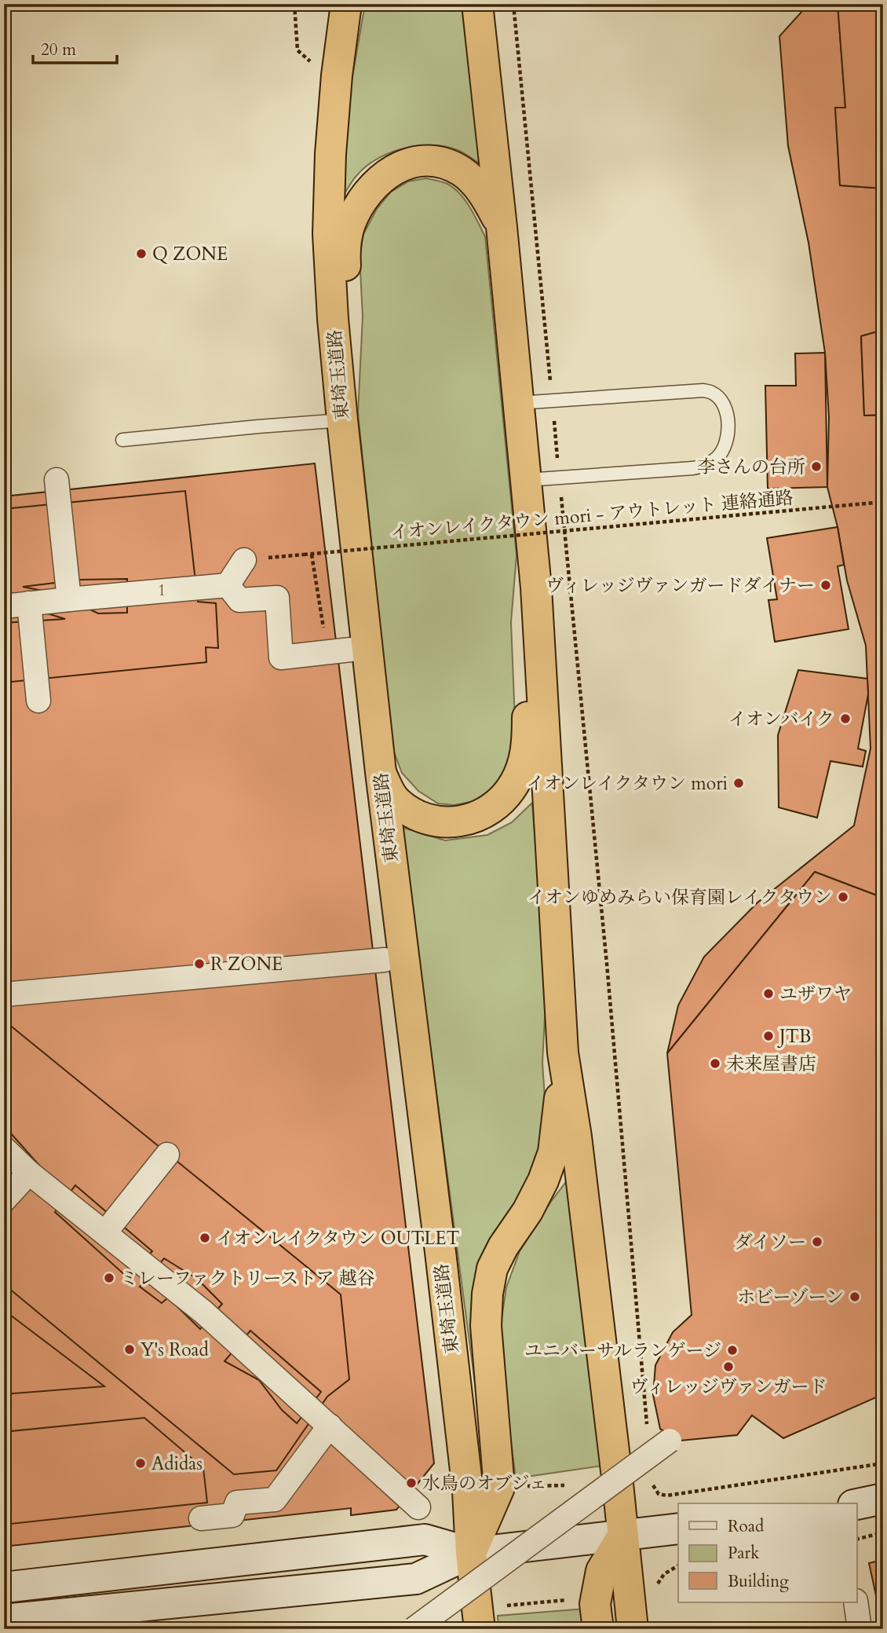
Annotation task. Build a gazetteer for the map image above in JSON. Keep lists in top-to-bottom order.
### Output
{
  "streets": {
    "highway": ["東埼玉道路"],
    "path": ["イオンレイクタウン mori - アウトレット 連絡通路"]
  },
  "places": [
    "Q ZONE",
    "李さんの台所",
    "ヴィレッジヴァンガードダイナー",
    "イオンバイク",
    "イオンレイクタウン mori",
    "イオンゆめみらい保育園レイクタウン",
    "R ZONE",
    "ユザワヤ",
    "JTB",
    "未来屋書店",
    "イオンレイクタウン OUTLET",
    "ダイソー",
    "ミレーファクトリーストア 越谷",
    "ホビーゾーン",
    "Y's Road",
    "ユニバーサルランゲージ",
    "ヴィレッジヴァンガード",
    "Adidas",
    "水鳥のオブジェ"
  ],
  "house_numbers": ["1"],
  "legend": ["Road", "Park", "Building"],
  "scale_bar": "20 m"
}
